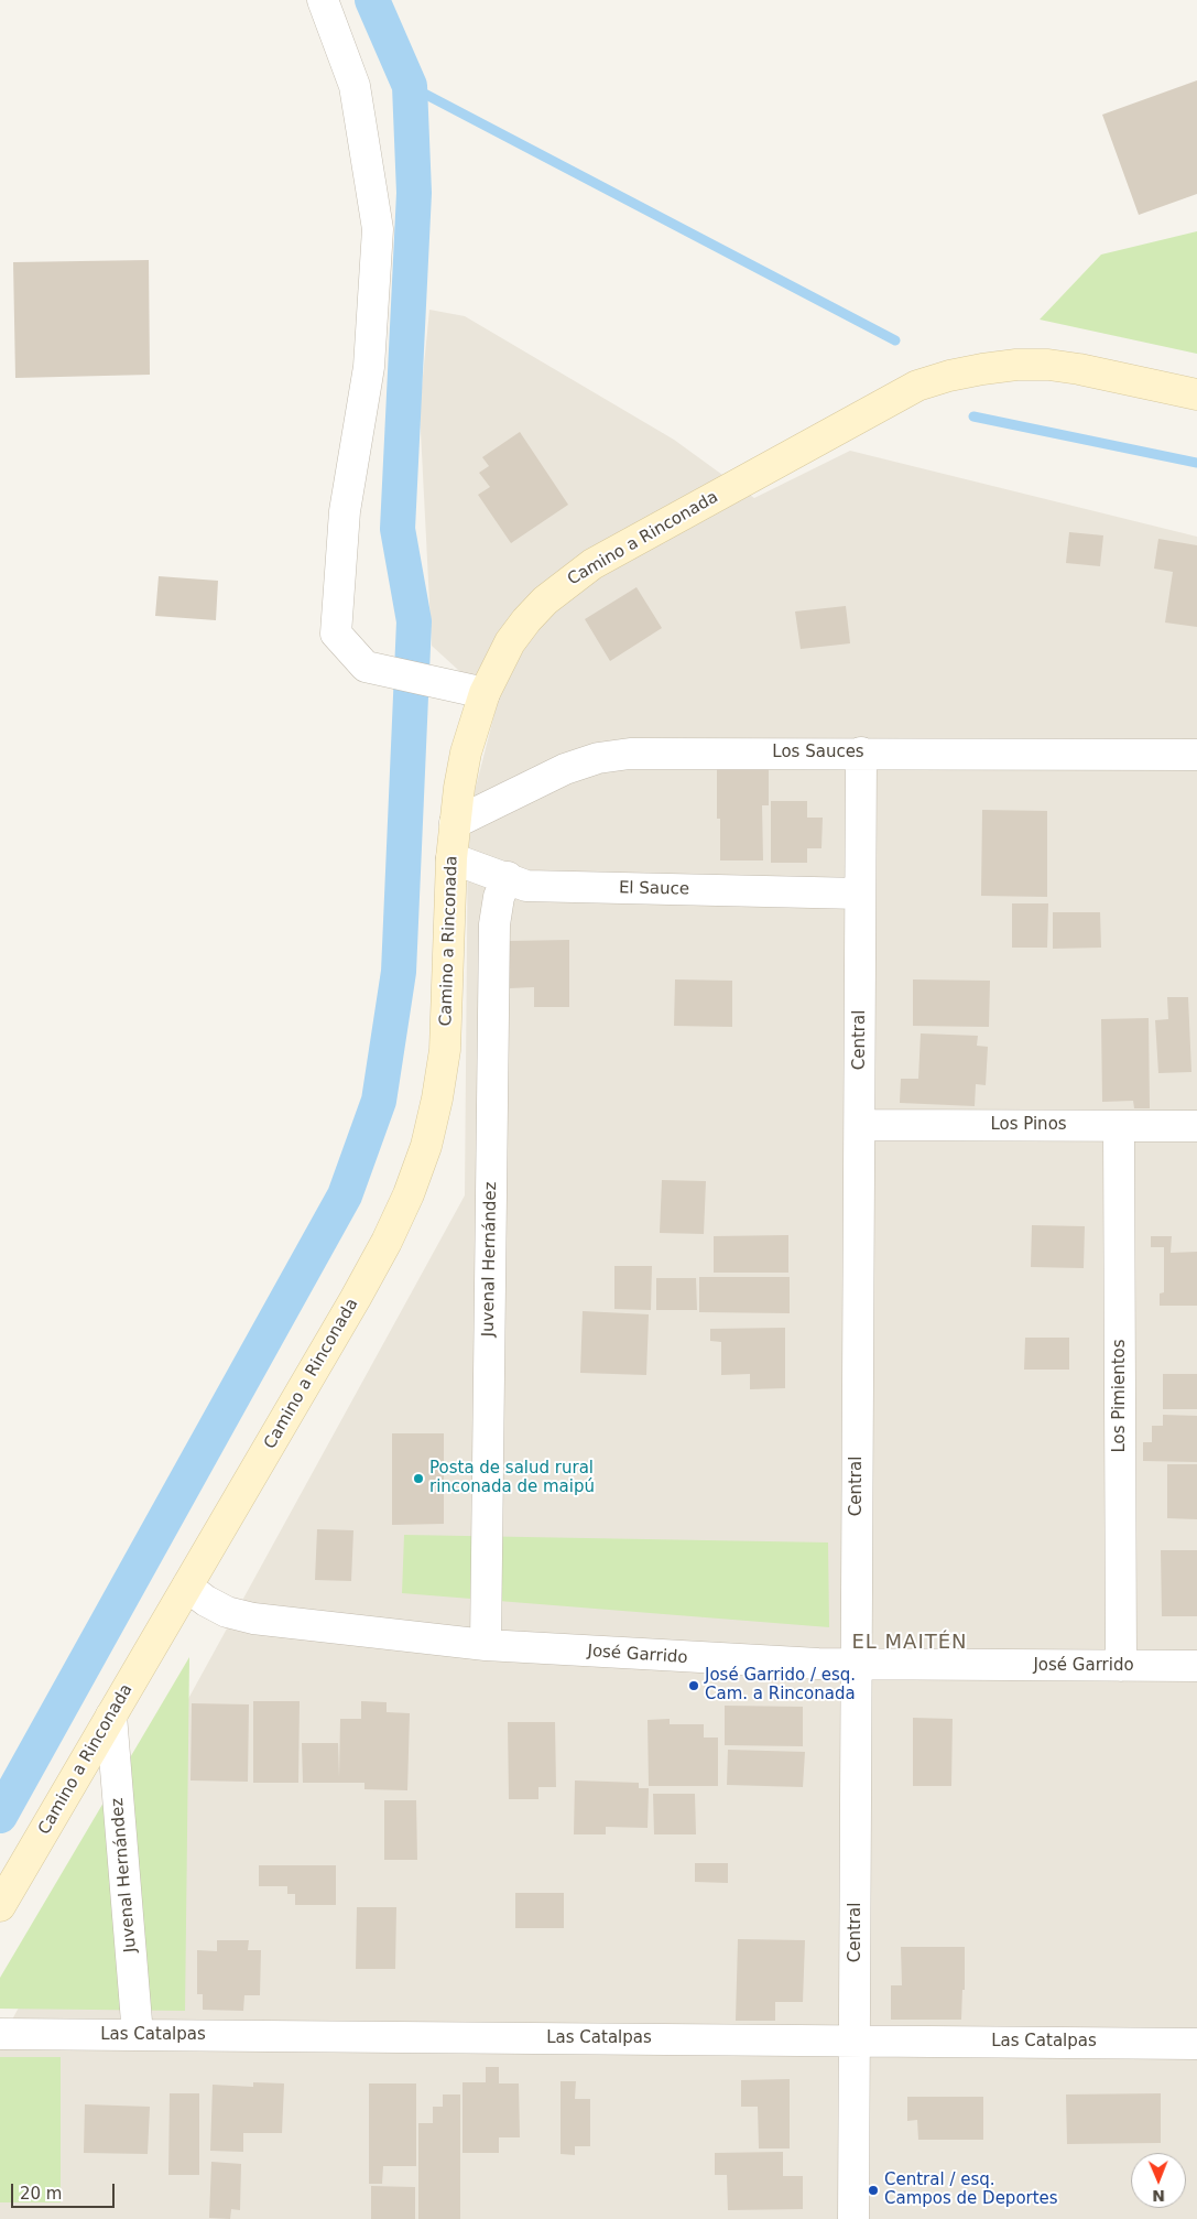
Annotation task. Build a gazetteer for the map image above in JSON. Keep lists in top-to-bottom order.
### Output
{
  "streets": {
    "street": [
      "Camino a Rinconada",
      "Los Sauces",
      "El Sauce",
      "Central",
      "Los Pinos",
      "Juvenal Hernández",
      "Los Pimientos",
      "José Garrido",
      "Las Catalpas"
    ]
  },
  "crossings": [
    ["Camino a Rinconada", "Los Sauces"],
    ["Camino a Rinconada", "El Sauce"],
    ["Camino a Rinconada", "Juvenal Hernández"],
    ["Camino a Rinconada", "José Garrido"],
    ["Los Sauces", "Central"],
    ["El Sauce", "Central"],
    ["El Sauce", "Juvenal Hernández"],
    ["Central", "Los Pinos"],
    ["Central", "José Garrido"],
    ["Central", "Las Catalpas"],
    ["Los Pinos", "Los Pimientos"],
    ["Juvenal Hernández", "José Garrido"],
    ["Juvenal Hernández", "Las Catalpas"],
    ["Los Pimientos", "José Garrido"]
  ],
  "districts": ["EL MAITÉN"],
  "places": ["Posta de salud rural rinconada de maipú", "José Garrido / esq. Cam. a Rinconada", "Central / esq. Campos de Deportes"],
  "scale_bar": "20 m",
  "north": "bottom"
}
